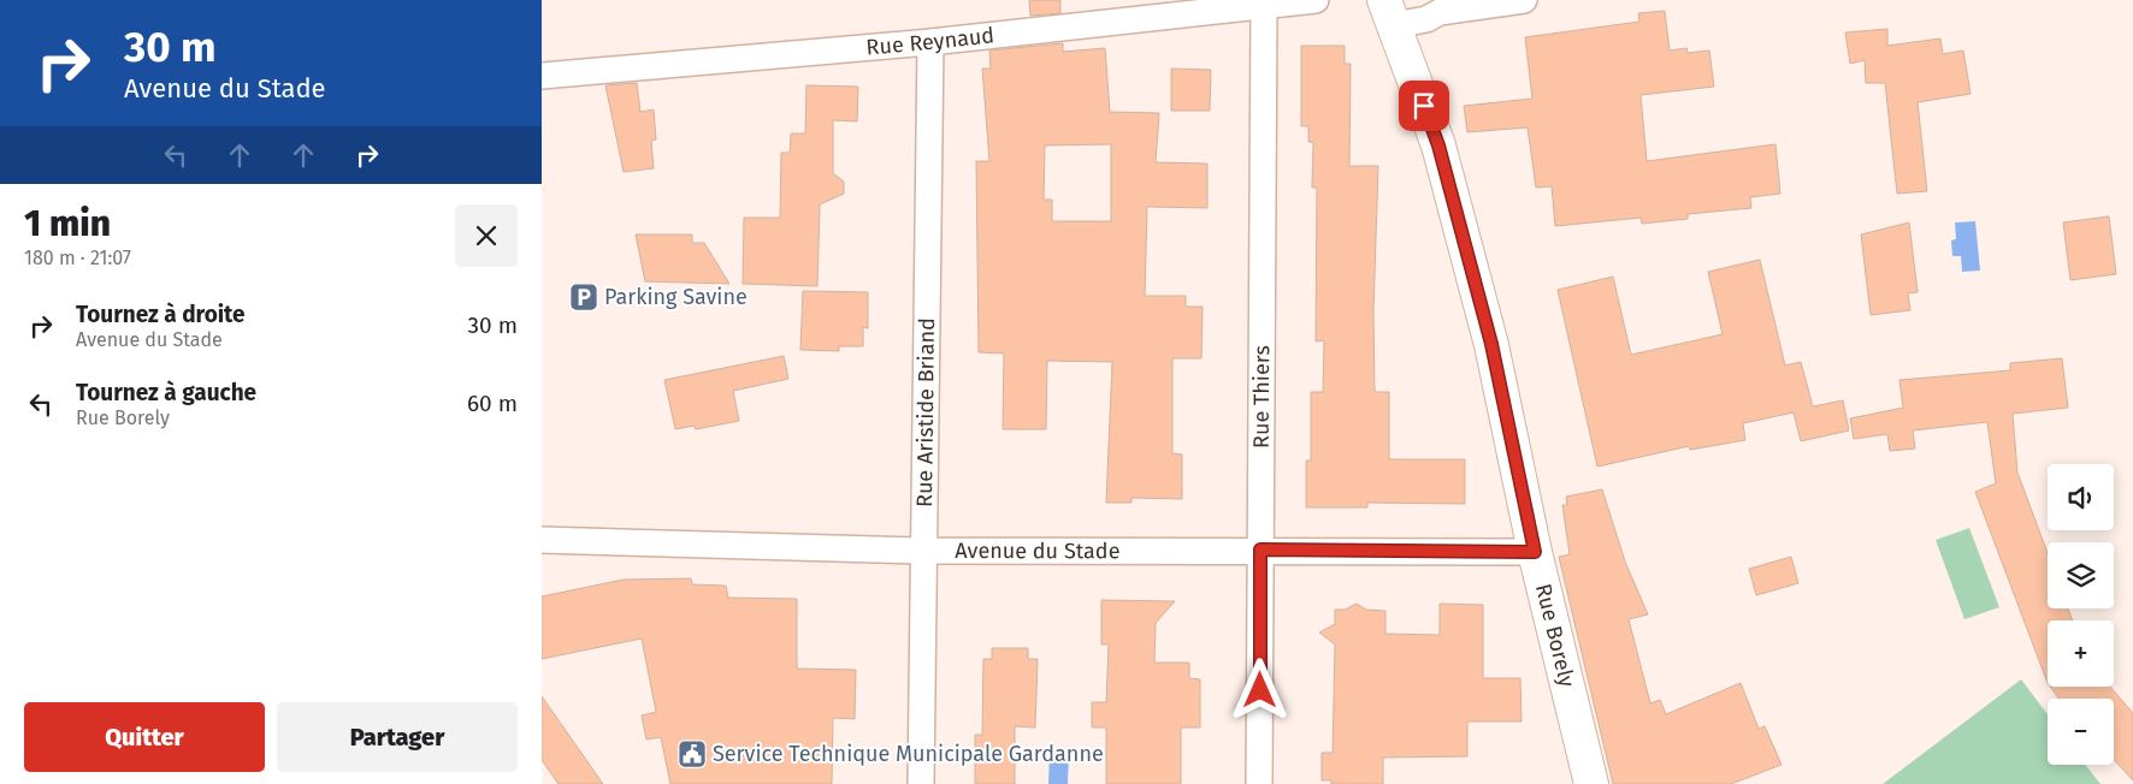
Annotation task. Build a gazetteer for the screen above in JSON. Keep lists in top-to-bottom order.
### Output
{
  "streets": {
    "main road": ["Rue Borely"],
    "street": [
      "Rue Reynaud",
      "Rue Thiers",
      "Rue Aristide Briand",
      "Avenue du Stade"
    ]
  },
  "crossings": [
    ["Rue Reynaud", "Rue Thiers"],
    ["Rue Reynaud", "Rue Aristide Briand"],
    ["Rue Thiers", "Avenue du Stade"],
    ["Rue Aristide Briand", "Avenue du Stade"],
    ["Avenue du Stade", "Rue Borely"]
  ],
  "places": {
    "parking": ["Parking Savine"],
    "public building": ["Service Technique Municipale Gardanne"]
  },
  "page": {
    "turn": ["30 m", "Avenue du Stade"],
    "heading": ["1 min", "180 m · 21:07"],
    "list": [
      {
        "name": "Tournez à droite",
        "note": "Avenue du Stade",
        "value": "30 m"
      },
      {
        "name": "Tournez à gauche",
        "note": "Rue Borely",
        "value": "60 m"
      }
    ],
    "map_buttons": ["+", "−"],
    "buttons": ["Quitter", "Partager"]
  }
}
